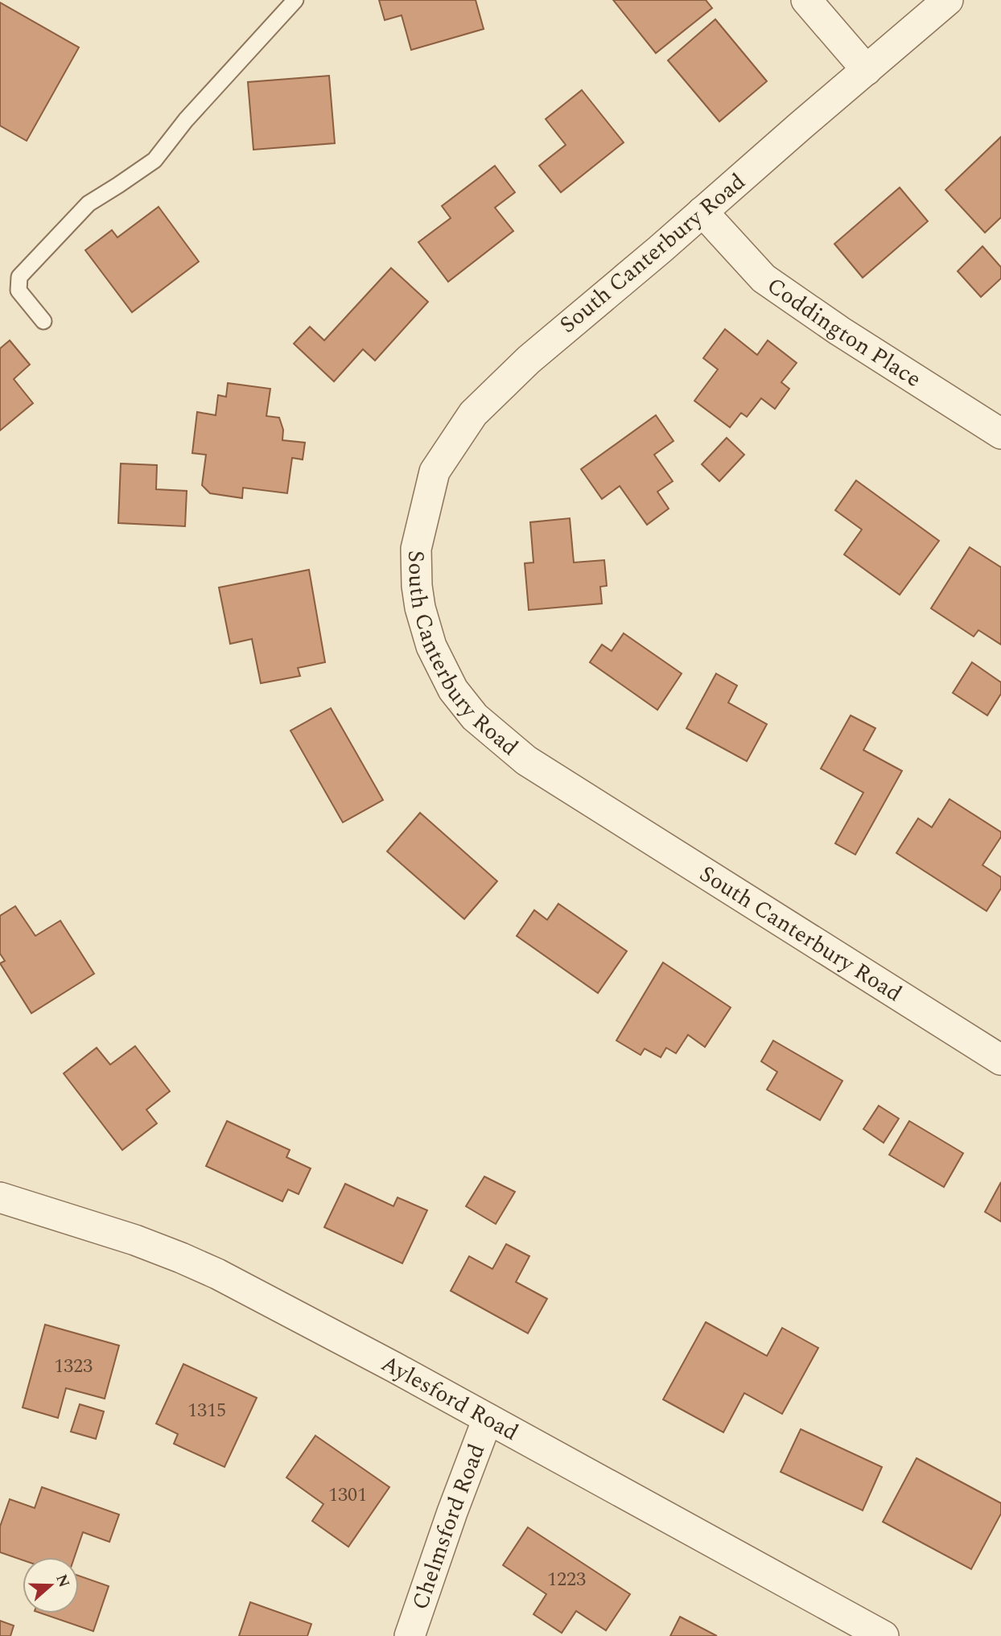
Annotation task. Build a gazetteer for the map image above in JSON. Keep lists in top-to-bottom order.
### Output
{
  "streets": {
    "street": [
      "South Canterbury Road",
      "Coddington Place",
      "Aylesford Road",
      "Chelmsford Road"
    ]
  },
  "crossings": [
    ["South Canterbury Road", "Coddington Place"],
    ["Aylesford Road", "Chelmsford Road"]
  ],
  "house_numbers": [
    "1323",
    "1315",
    "1301",
    "1223"
  ],
  "north": "right"
}
